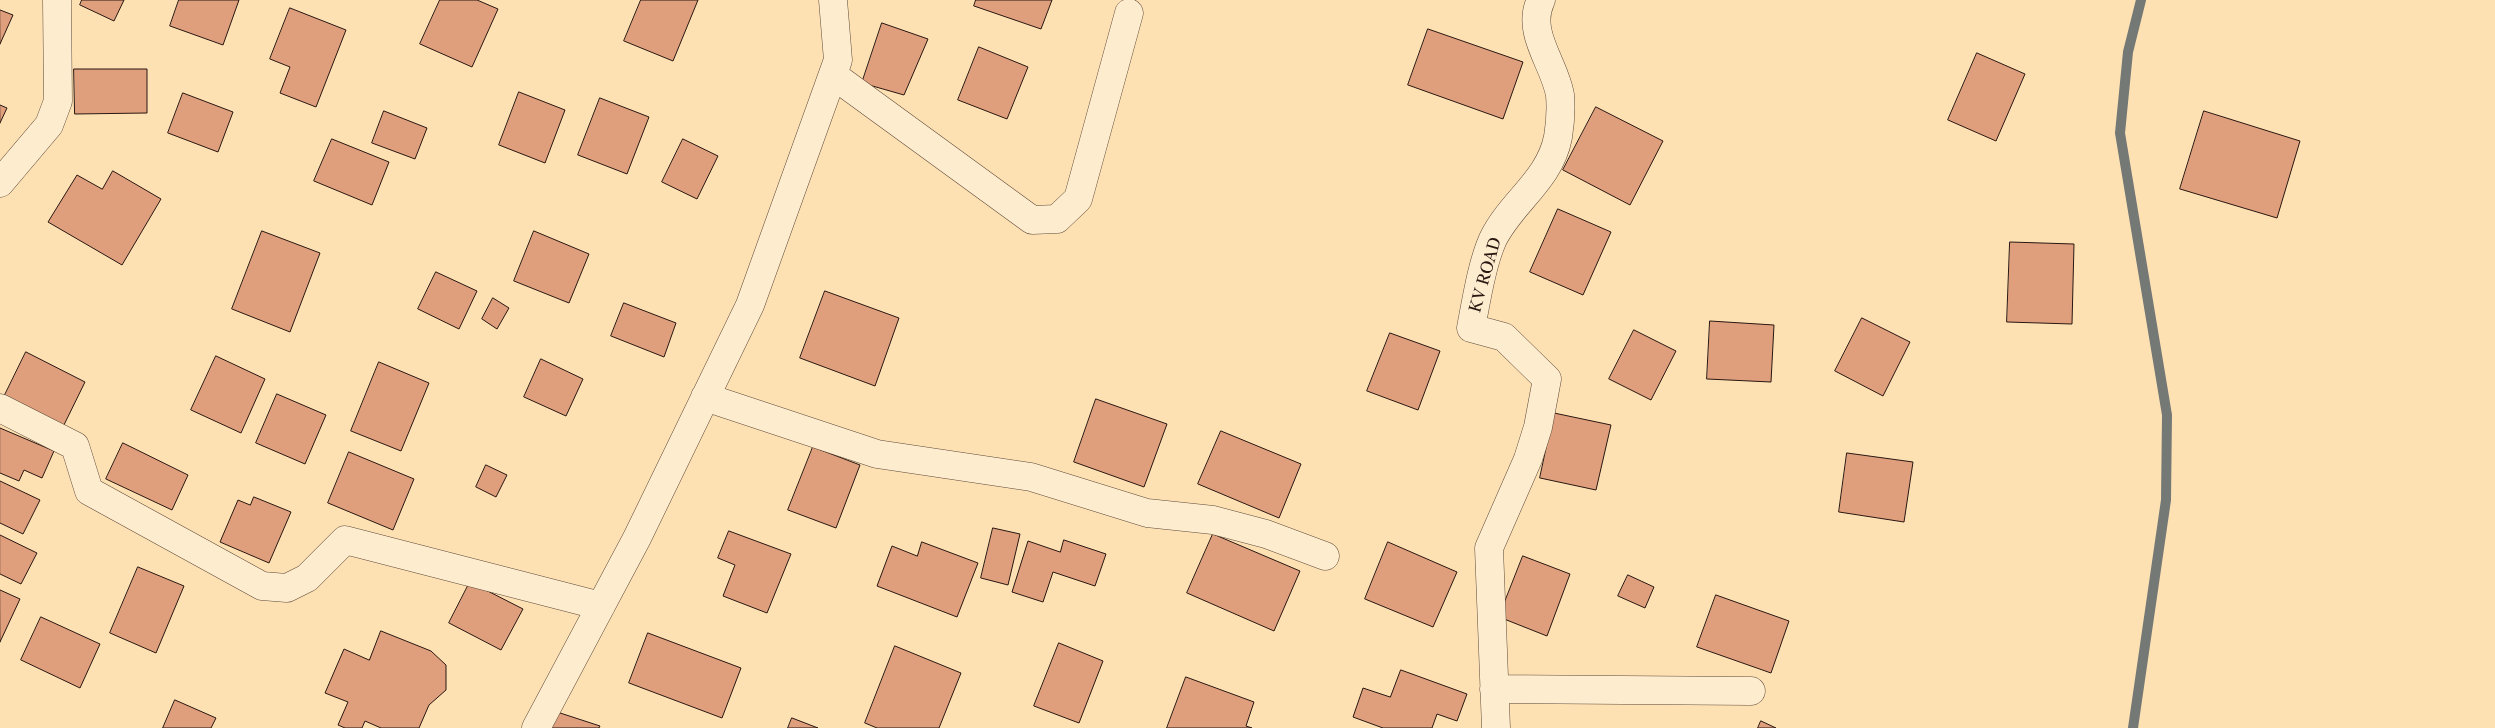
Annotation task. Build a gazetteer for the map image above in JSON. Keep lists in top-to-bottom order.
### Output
{
  "streets": {
    "street": ["KV ROAD"]
  }
}
